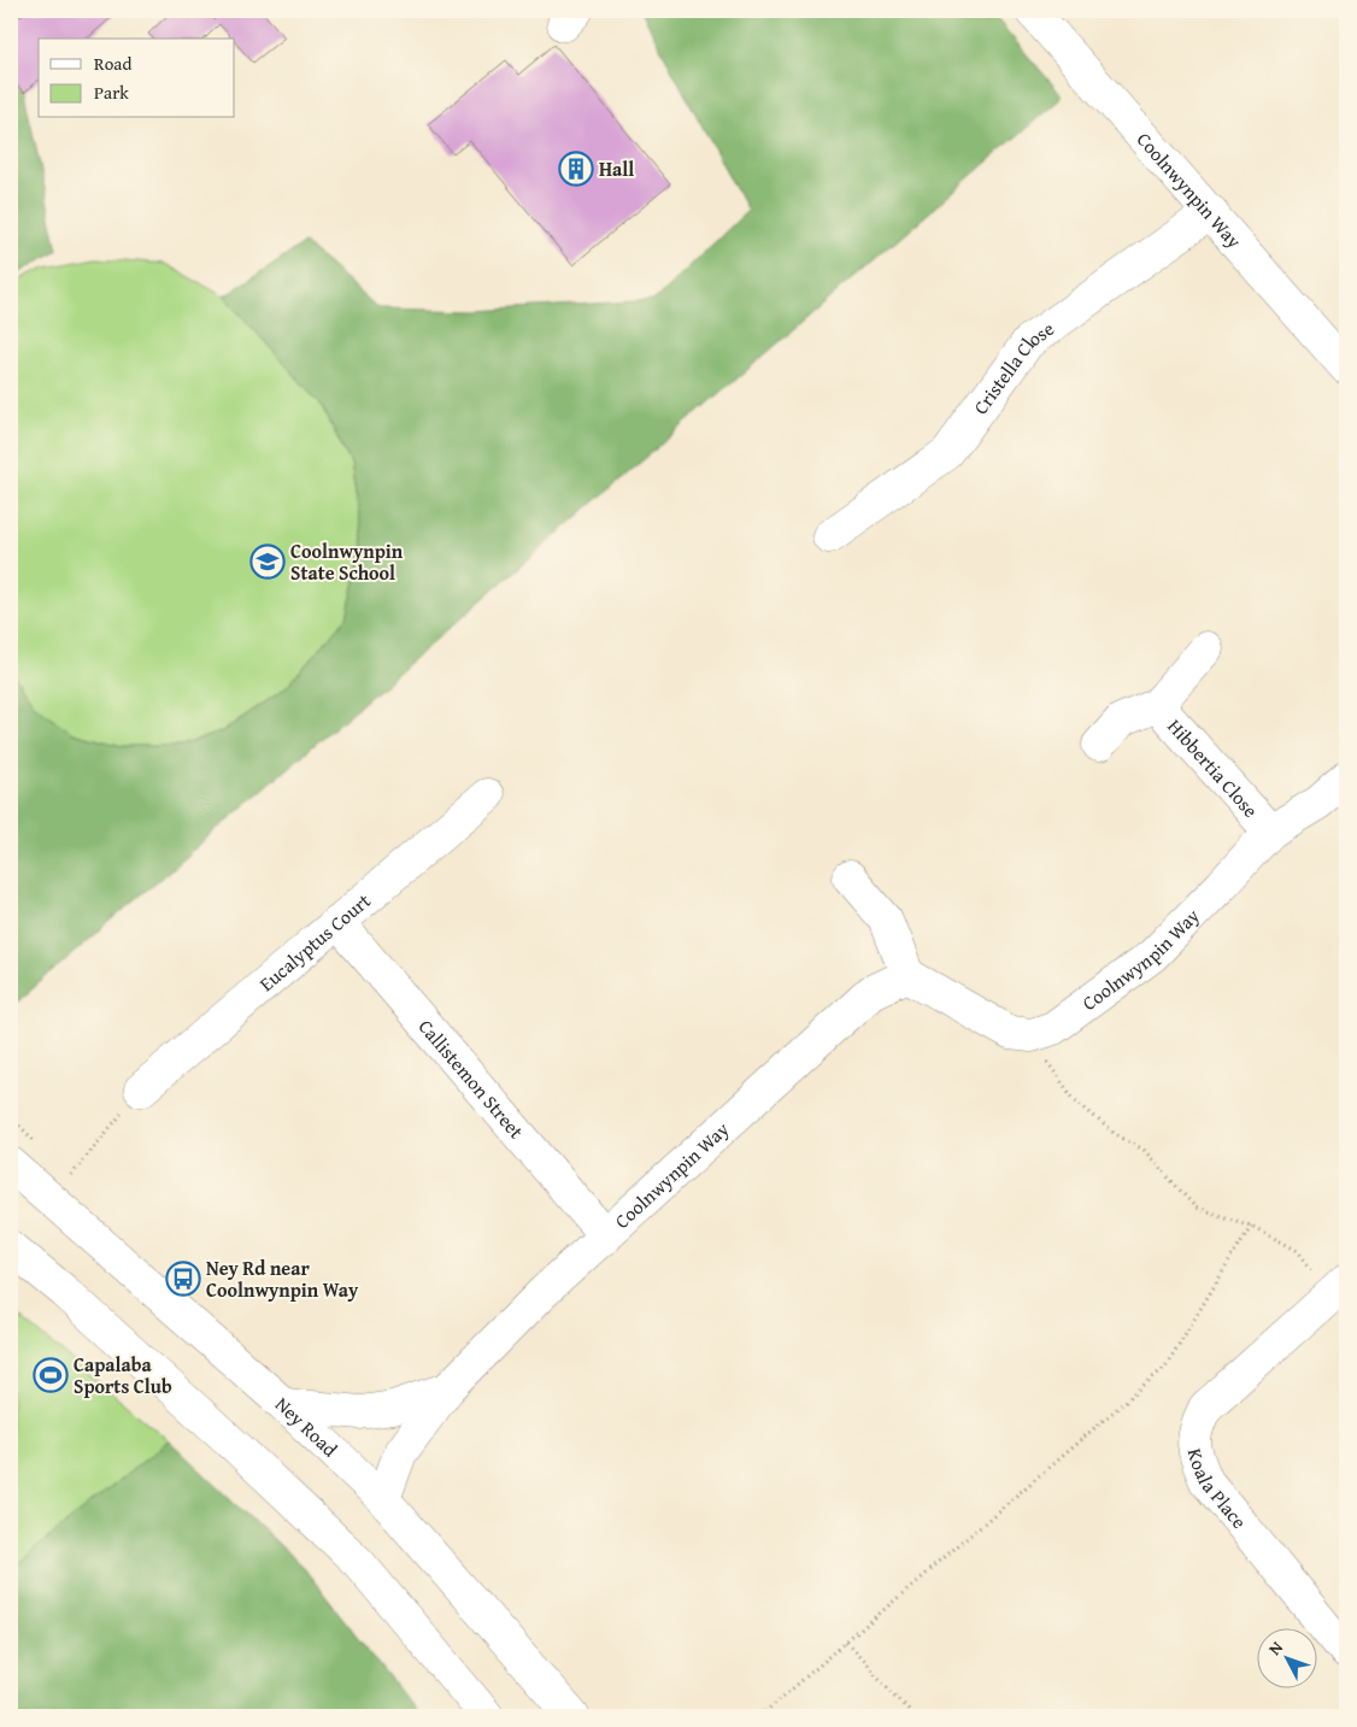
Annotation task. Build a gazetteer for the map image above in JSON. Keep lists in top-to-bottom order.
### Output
{
  "streets": {
    "street": [
      "Coolnwynpin Way",
      "Cristella Close",
      "Hibbertia Close",
      "Eucalyptus Court",
      "Callistemon Street",
      "Ney Road",
      "Koala Place"
    ]
  },
  "crossings": [
    ["Coolnwynpin Way", "Cristella Close"],
    ["Coolnwynpin Way", "Hibbertia Close"],
    ["Coolnwynpin Way", "Callistemon Street"],
    ["Coolnwynpin Way", "Ney Road"],
    ["Eucalyptus Court", "Callistemon Street"]
  ],
  "places": {
    "building": ["Hall"],
    "school or university": ["Coolnwynpin State School"],
    "bus stop": ["Ney Rd near Coolnwynpin Way"],
    "sports": ["Capalaba Sports Club"]
  },
  "legend": ["Road", "Park"],
  "north": "top left"
}
